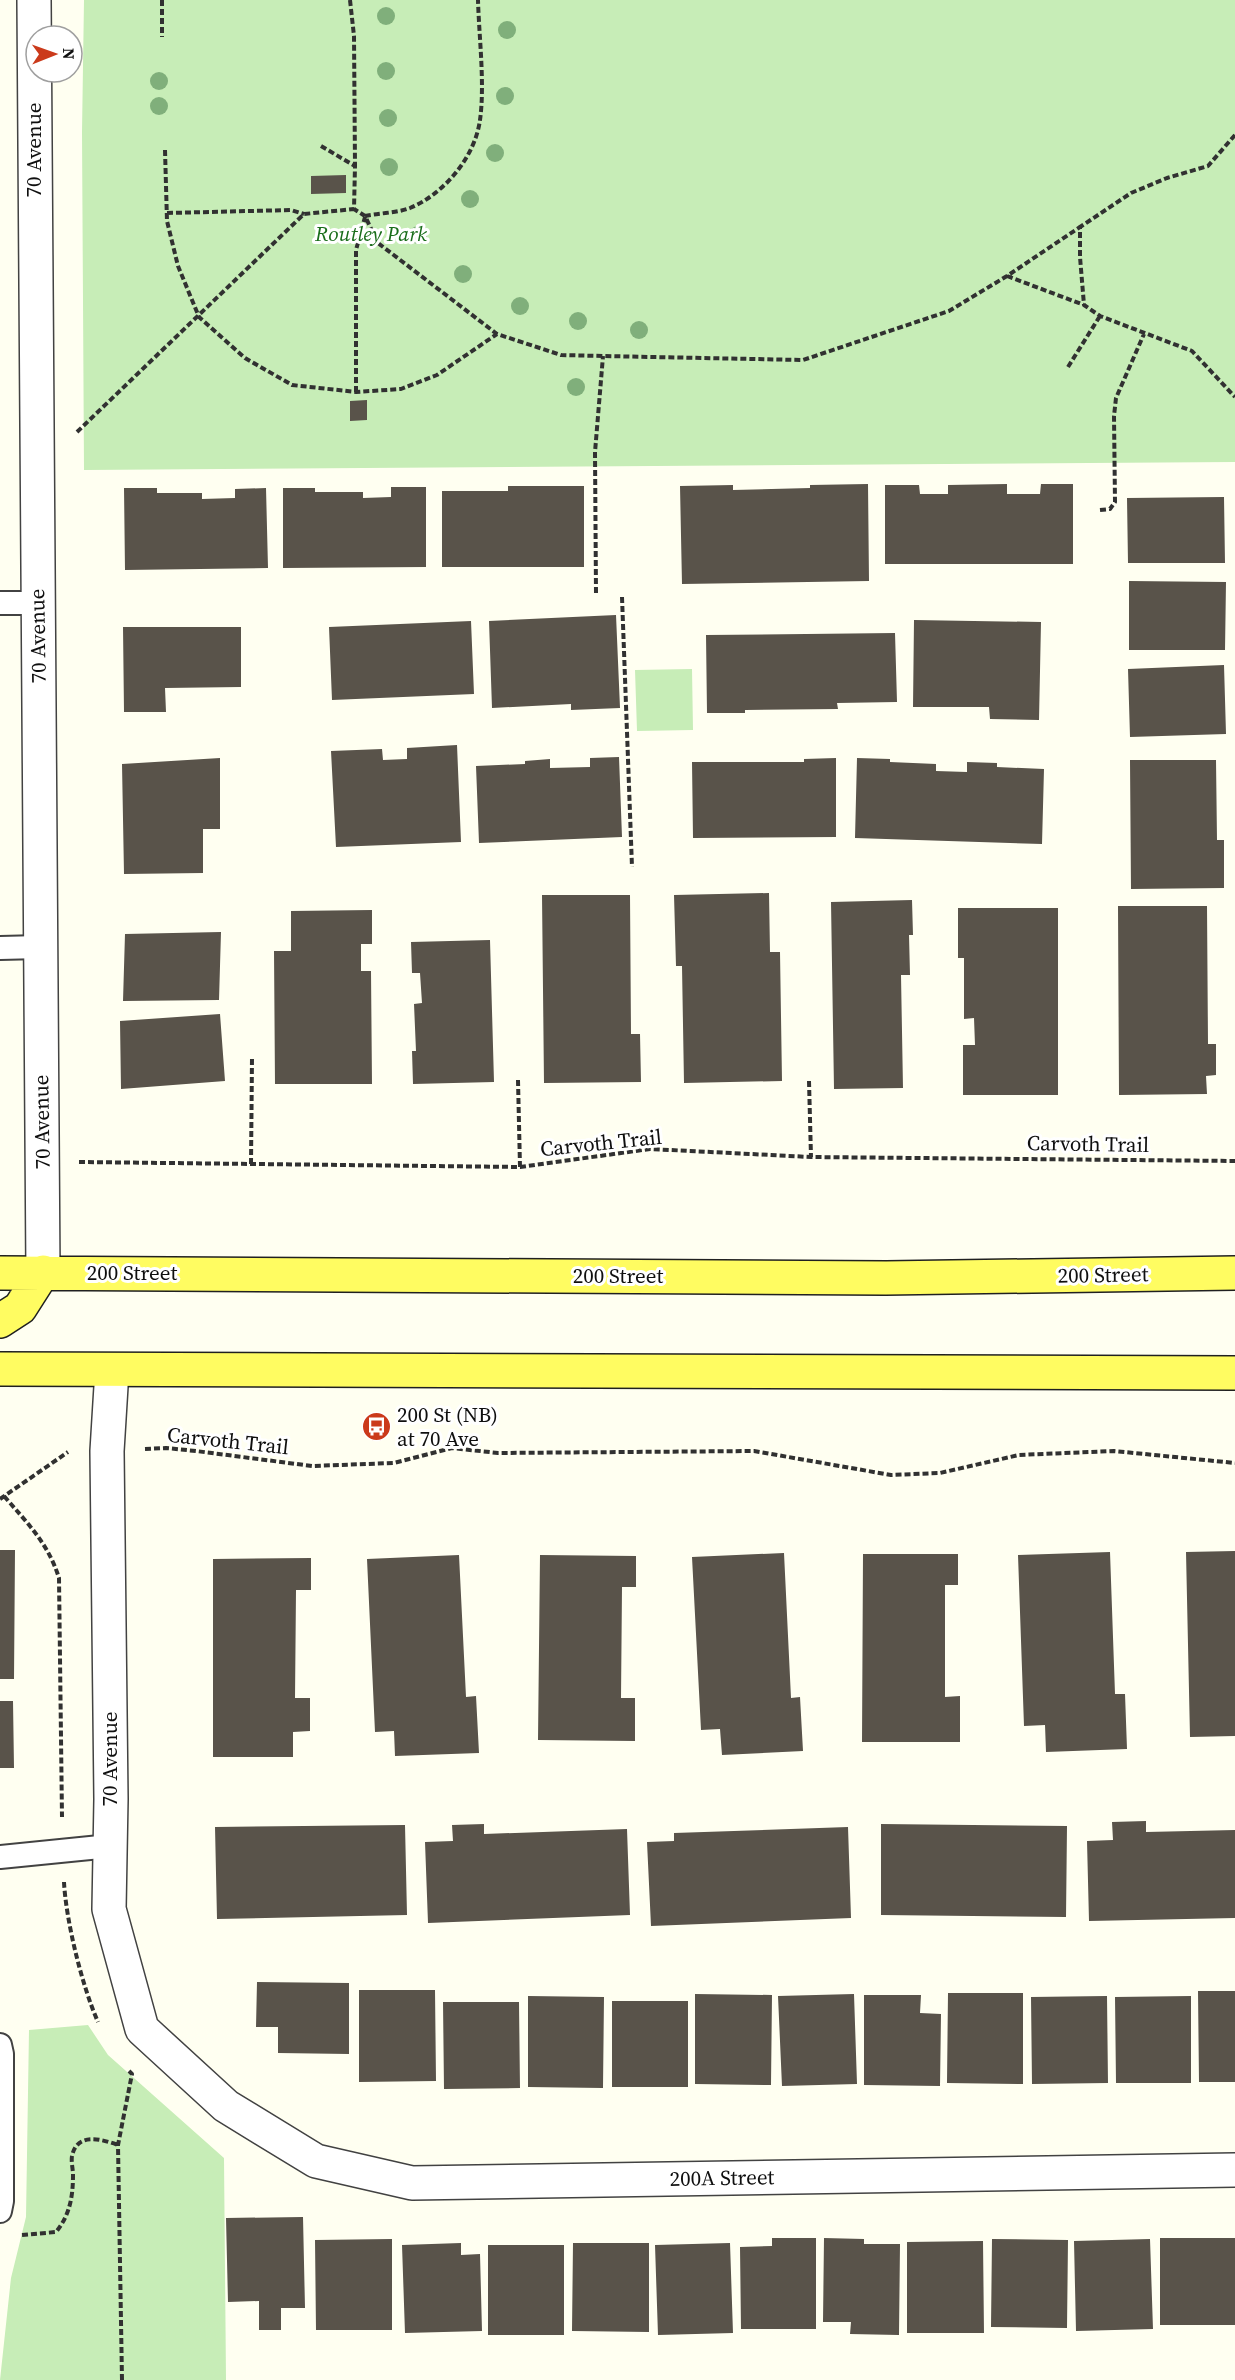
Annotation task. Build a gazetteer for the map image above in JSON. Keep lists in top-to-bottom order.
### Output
{
  "streets": {
    "main road": ["200 Street"],
    "street": ["70 Avenue", "200A Street"],
    "path": ["Carvoth Trail"]
  },
  "crossings": [
    ["70 Avenue", "Carvoth Trail"],
    ["70 Avenue", "200 Street"],
    ["70 Avenue", "200A Street"]
  ],
  "parks": ["Routley Park"],
  "places": {
    "bus stop": ["200 St (NB) at 70 Ave"]
  },
  "north": "right"
}
